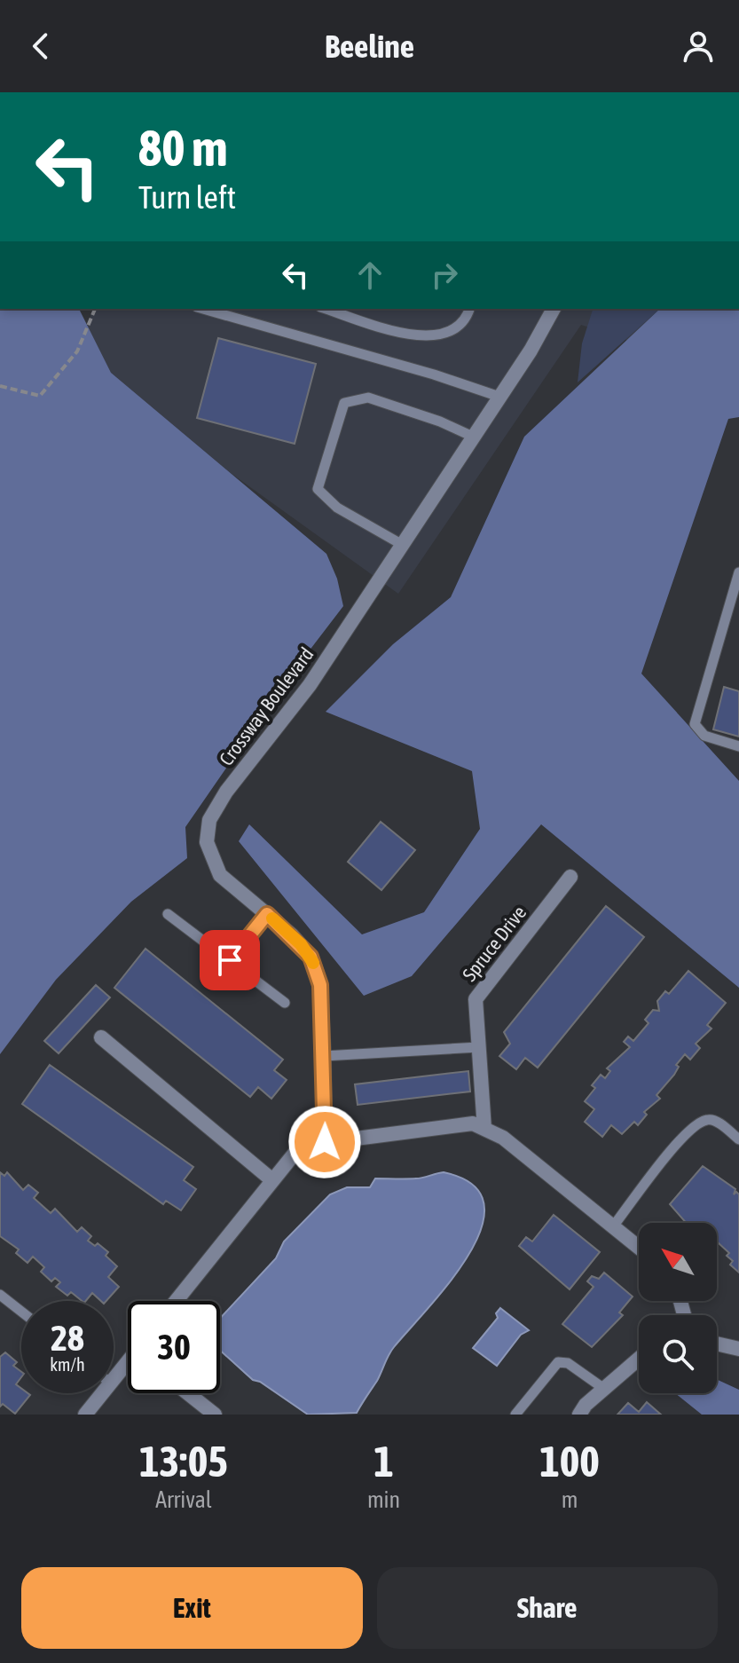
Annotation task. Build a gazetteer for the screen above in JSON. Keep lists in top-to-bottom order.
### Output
{
  "streets": {
    "street": ["Crossway Boulevard", "Spruce Drive"]
  },
  "north": "top left",
  "page": {
    "header": "Beeline",
    "turn": ["80 m", "Turn left"],
    "speed": "28 km/h",
    "limit": "30",
    "eta": [
      "13:05",
      "Arrival",
      "1",
      "min",
      "100",
      "m"
    ],
    "buttons": ["Exit", "Share"]
  }
}
